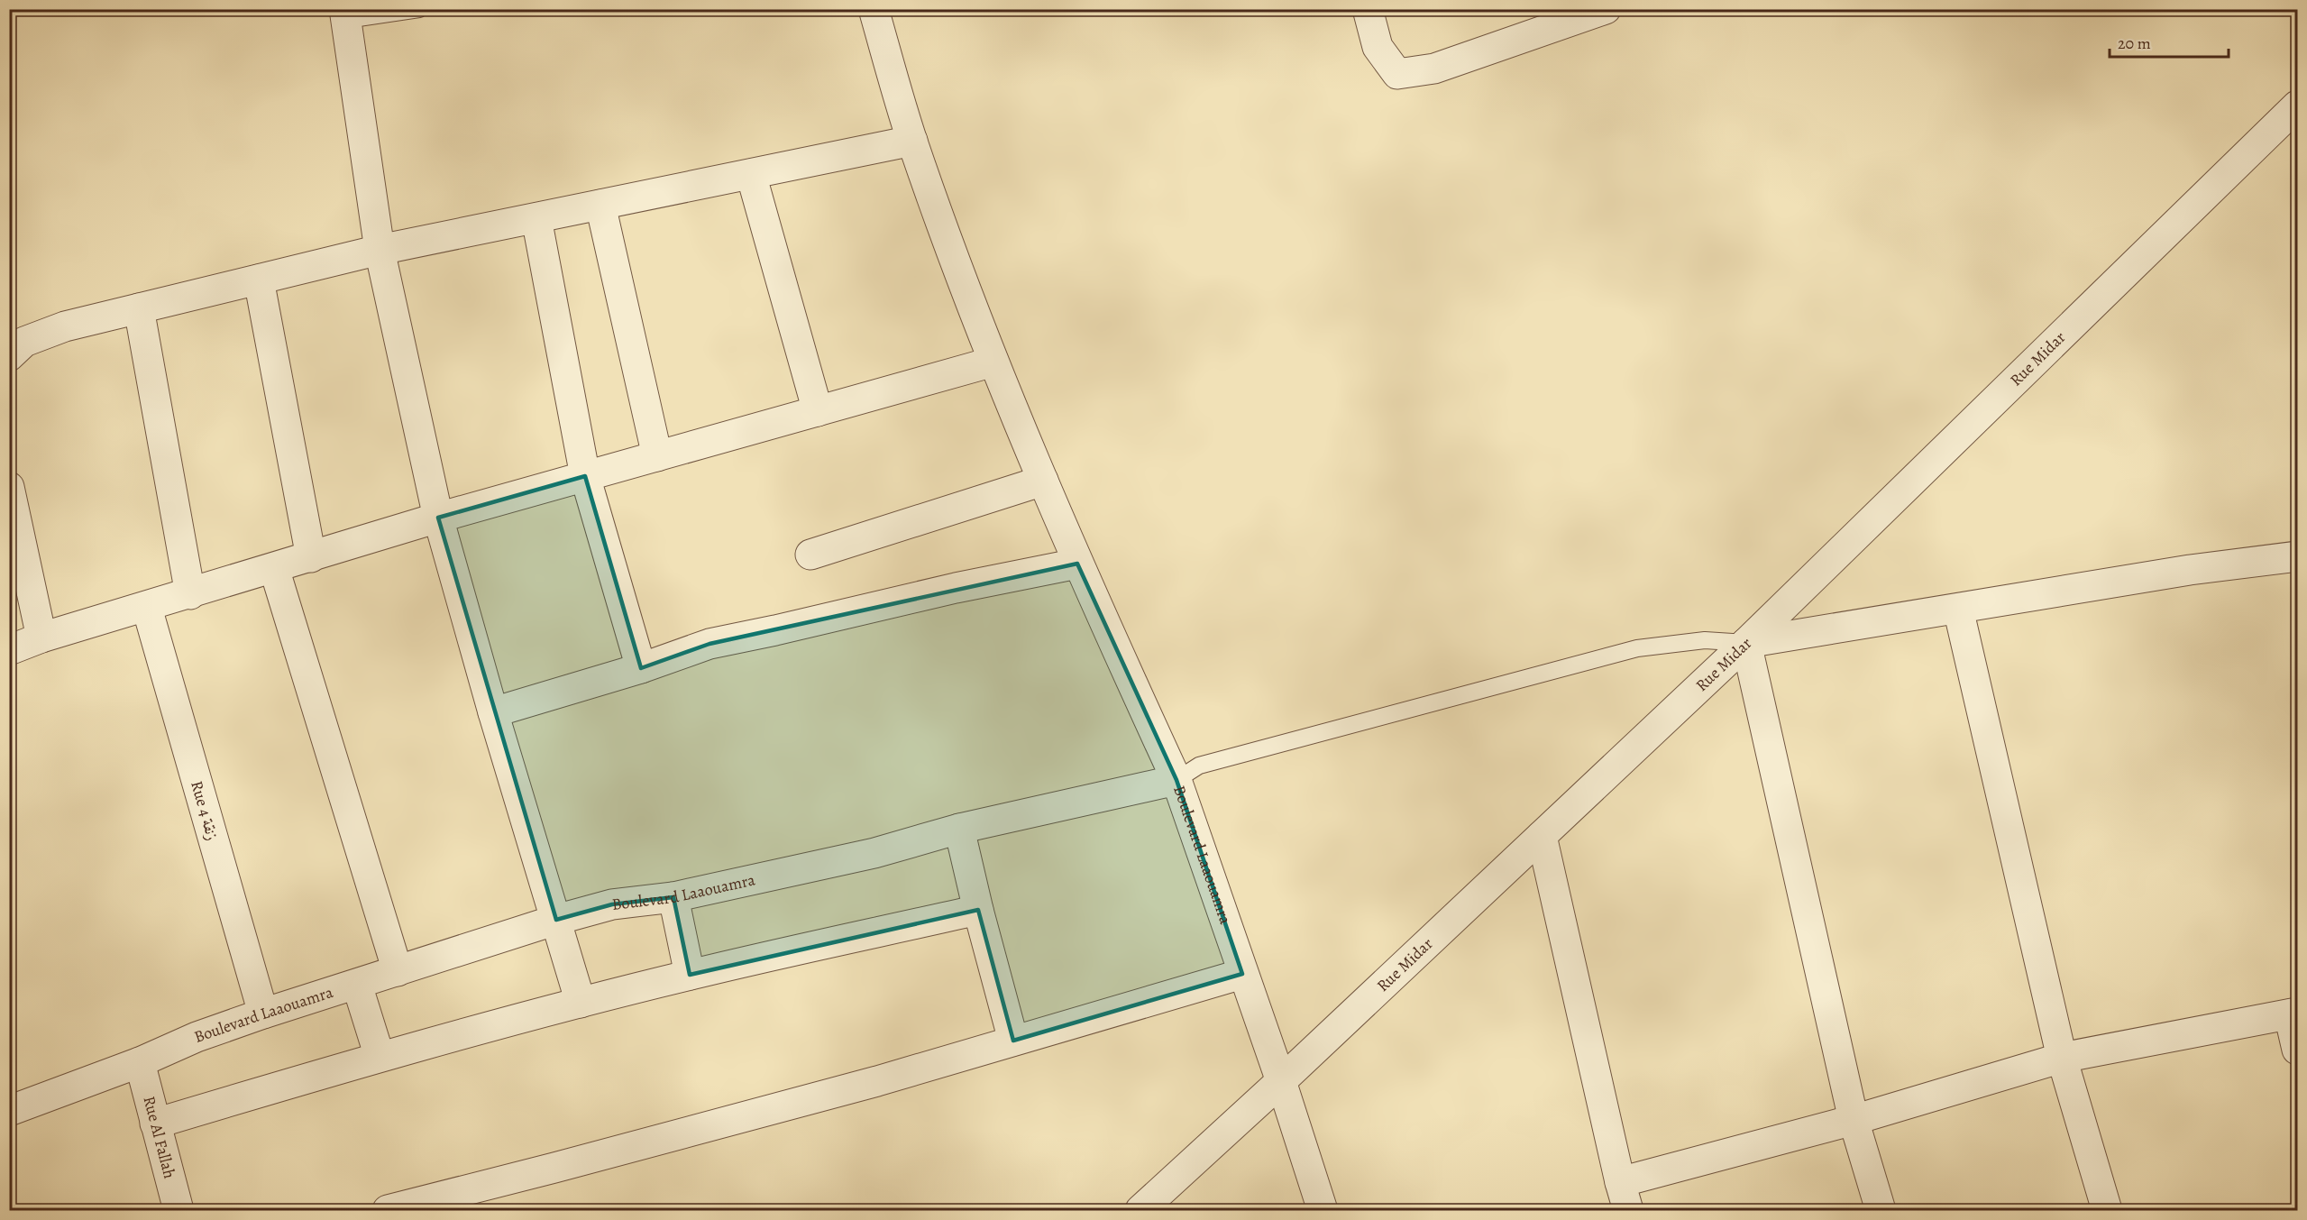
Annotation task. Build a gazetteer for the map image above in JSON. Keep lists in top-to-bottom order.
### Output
{
  "streets": {
    "street": [
      "Rue Midar",
      "Rue 4 زنقة",
      "Boulevard Laaouamra",
      "Rue Al Fallah"
    ]
  },
  "crossings": [
    ["Rue Midar", "Boulevard Laaouamra"],
    ["Rue 4 زنقة", "Boulevard Laaouamra"],
    ["Boulevard Laaouamra", "Rue Al Fallah"]
  ],
  "scale_bar": "20 m"
}
